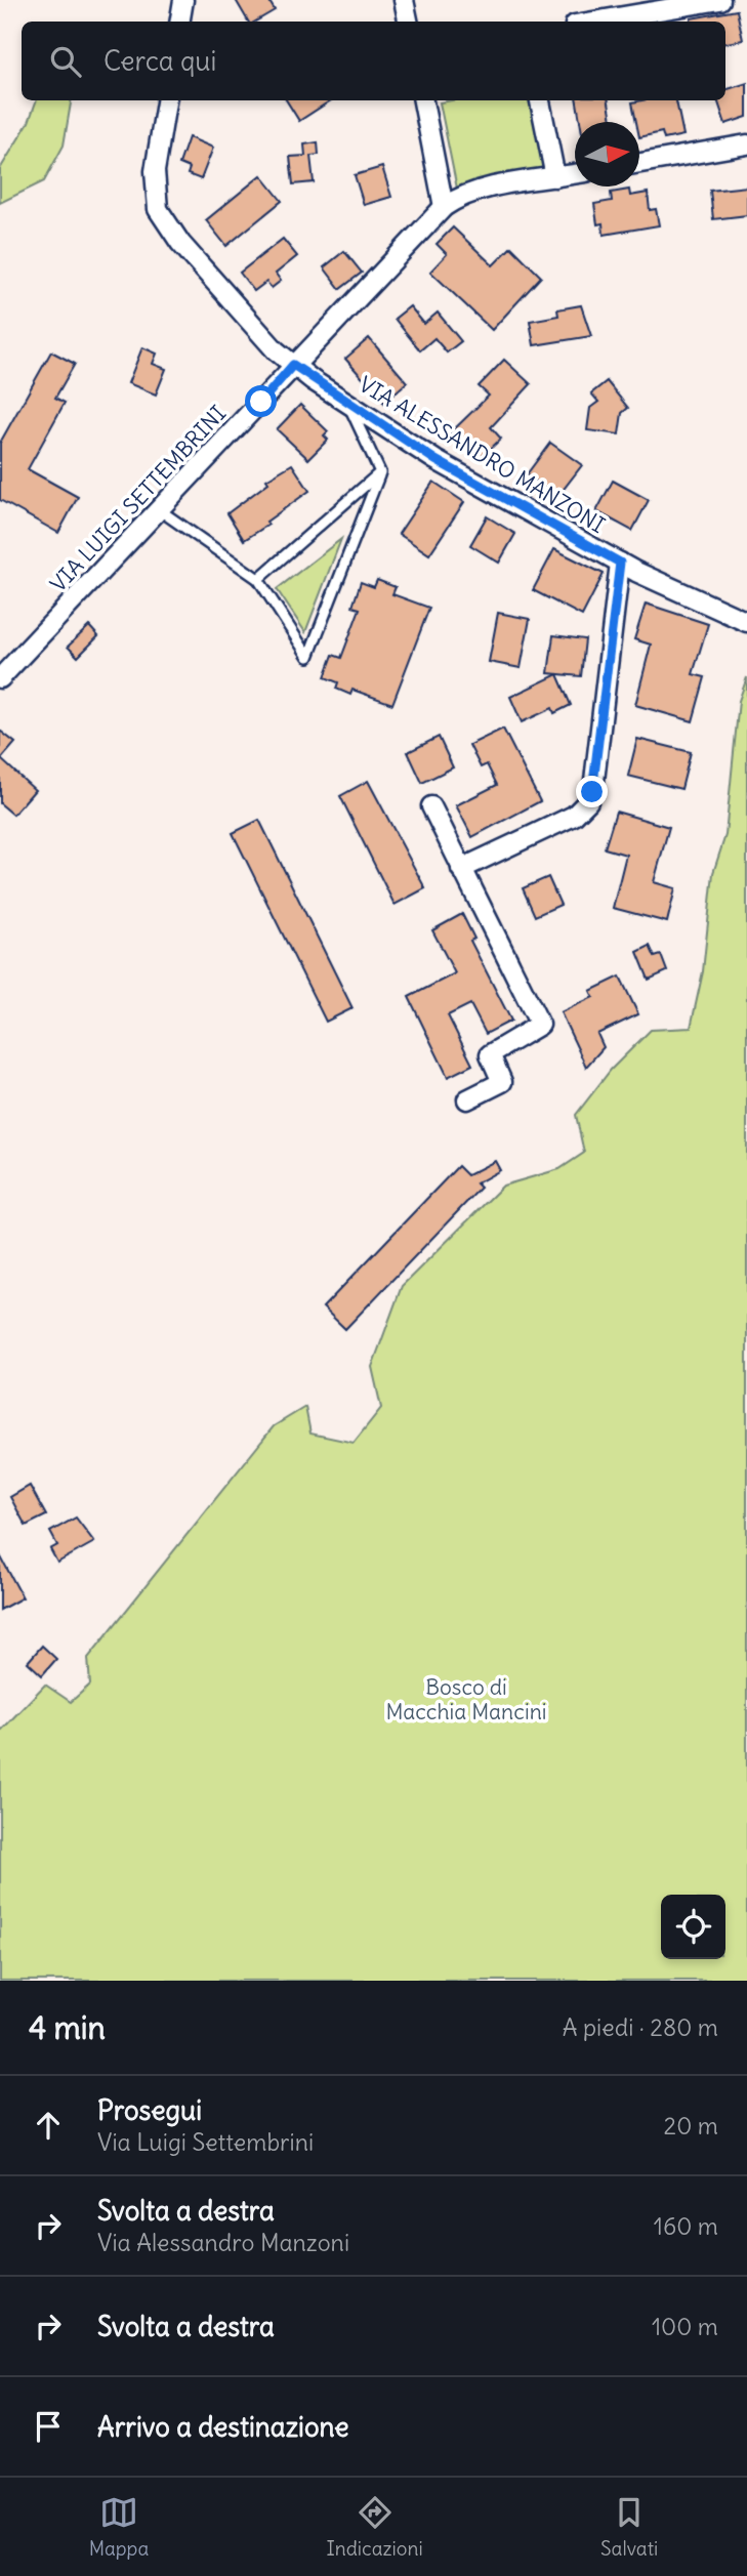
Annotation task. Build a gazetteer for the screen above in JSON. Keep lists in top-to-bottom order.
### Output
{
  "streets": {
    "street": ["VIA ALESSANDRO MANZONI", "VIA LUIGI SETTEMBRINI"]
  },
  "crossings": [
    ["VIA ALESSANDRO MANZONI", "VIA LUIGI SETTEMBRINI"]
  ],
  "parks": ["Bosco di Macchia Mancini"],
  "north": "right",
  "page": {
    "search": "Cerca qui",
    "heading": ["4 min", "A piedi · 280 m"],
    "list": [
      ["Prosegui", "Via Luigi Settembrini", "20 m"],
      ["Svolta a destra", "Via Alessandro Manzoni", "160 m"],
      ["Svolta a destra", "100 m"],
      "Arrivo a destinazione"
    ],
    "nav": ["Mappa", "Indicazioni", "Salvati"]
  }
}
